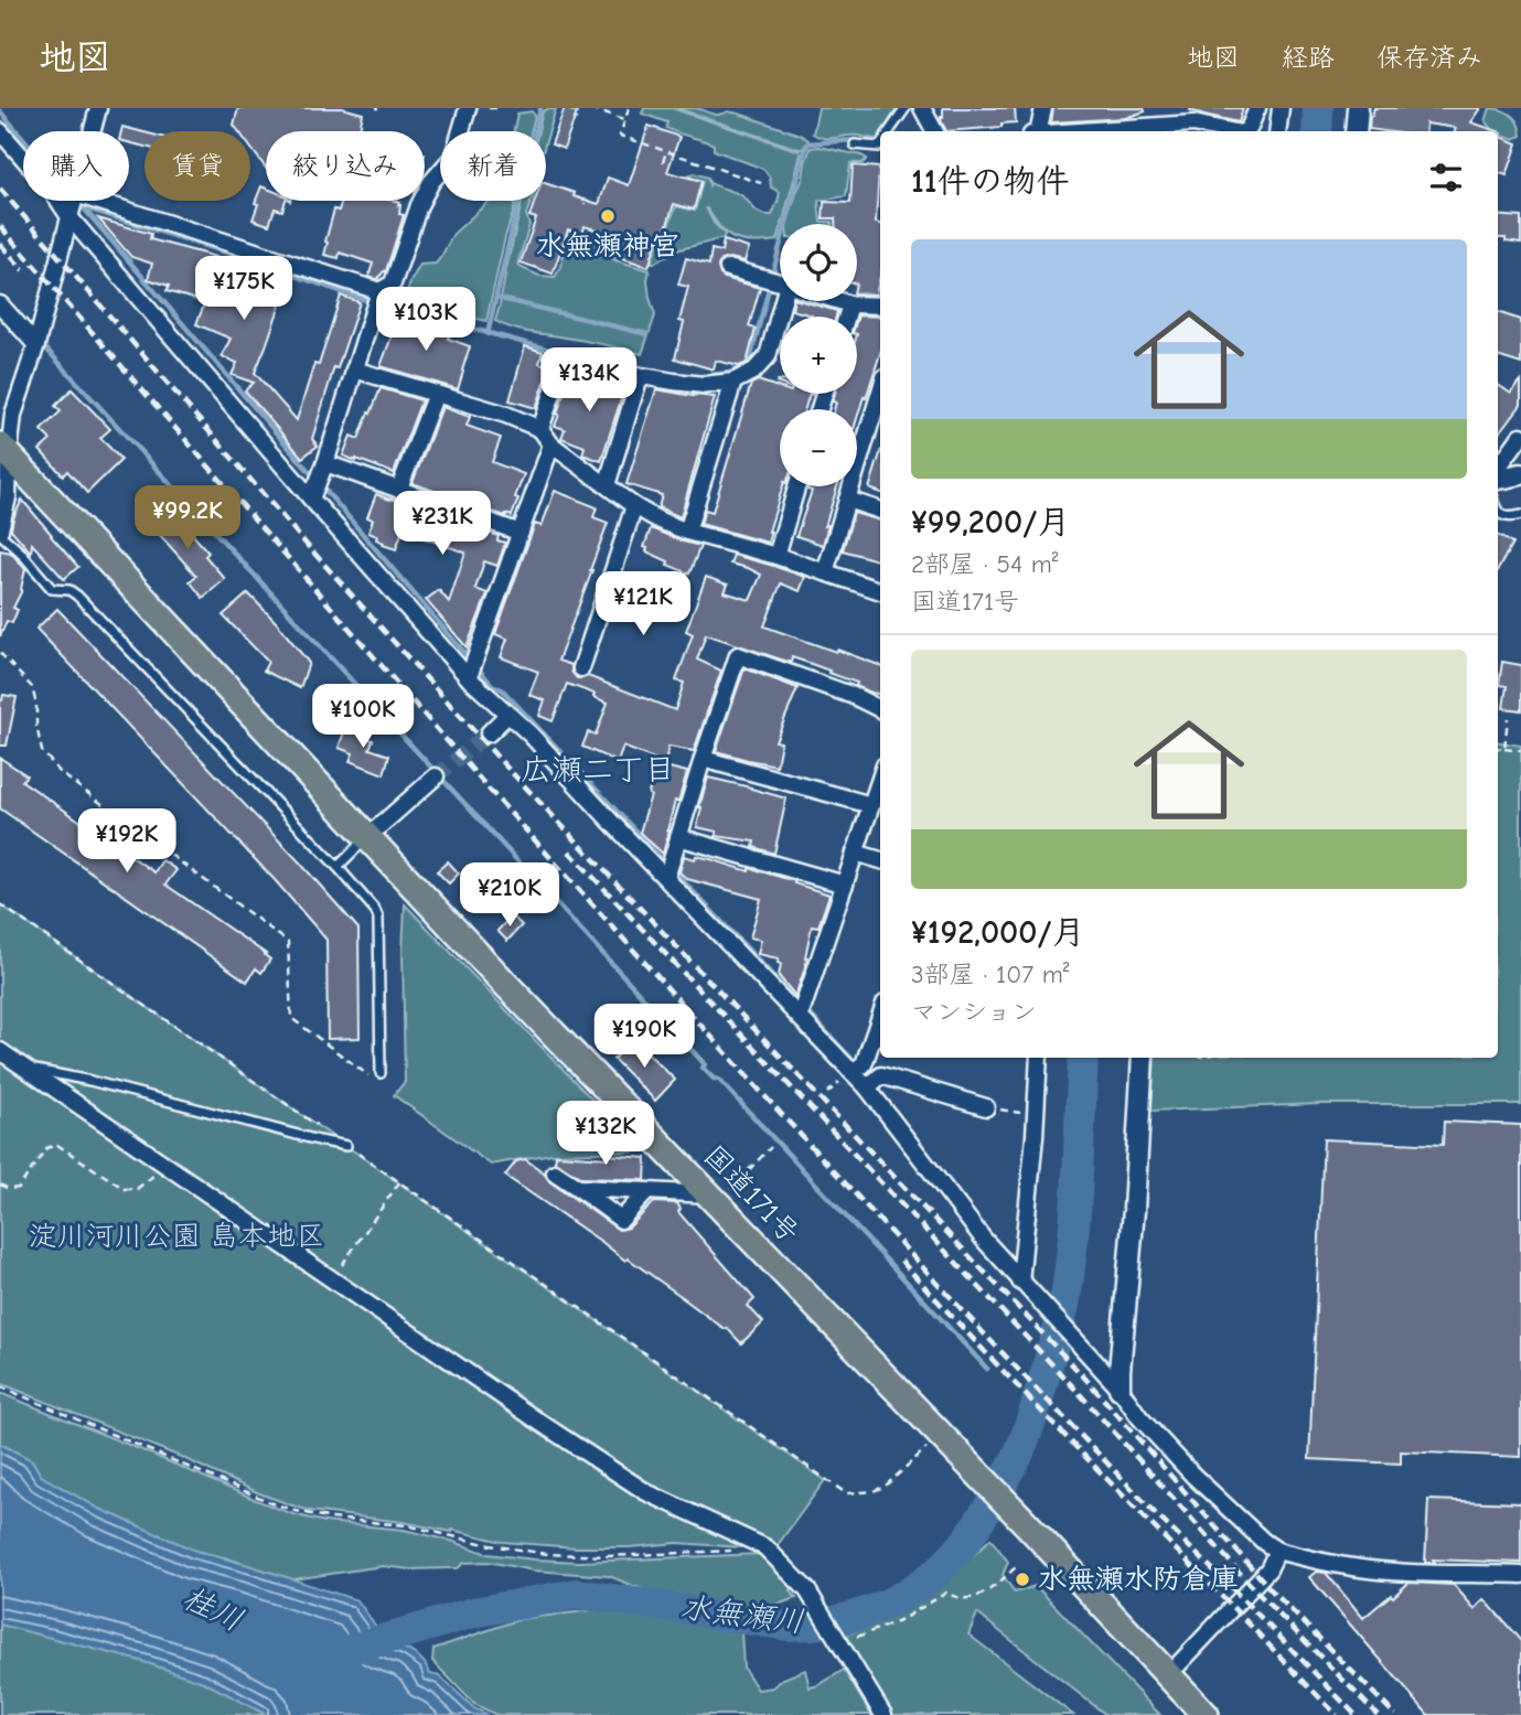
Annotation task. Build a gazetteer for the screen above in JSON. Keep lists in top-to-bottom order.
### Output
{
  "streets": {
    "highway": ["国道171号"]
  },
  "districts": ["広瀬二丁目"],
  "water": ["桂川", "水無瀬川"],
  "parks": ["淀川河川公園 島本地区"],
  "places": ["水無瀬神宮", "水無瀬水防倉庫"],
  "page": {
    "header": "地図",
    "nav": ["地図", "経路", "保存済み"],
    "chip": [
      "購入",
      "賃貸",
      "絞り込み",
      "新着"
    ],
    "heading": "11件の物件",
    "map_buttons": ["+", "−"],
    "list": [
      {
        "name": "¥99,200/月",
        "note": "2部屋 · 54 m² · 国道171号"
      },
      {
        "name": "¥192,000/月",
        "note": "3部屋 · 107 m² · マンション"
      }
    ],
    "price": [
      "¥175K",
      "¥103K",
      "¥134K",
      "¥99.2K",
      "¥231K",
      "¥121K",
      "¥100K",
      "¥192K",
      "¥210K",
      "¥190K",
      "¥132K"
    ]
  }
}
